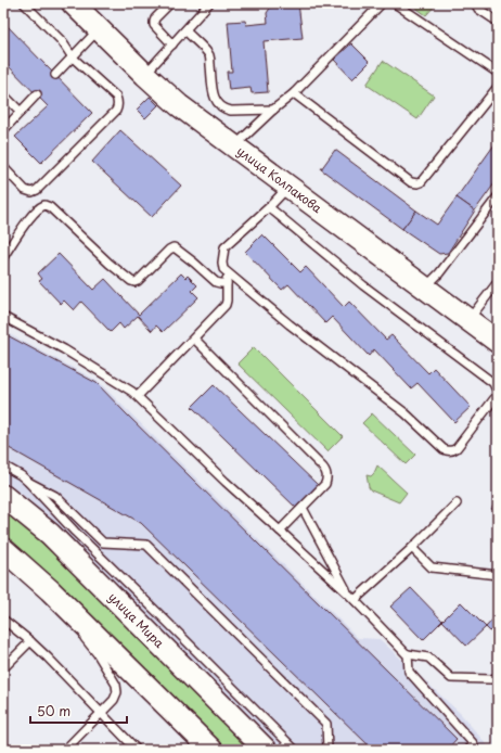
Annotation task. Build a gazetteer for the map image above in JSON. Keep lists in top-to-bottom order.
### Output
{
  "streets": {
    "main road": ["улица Колпакова", "улица Мира"]
  },
  "scale_bar": "50 m"
}
